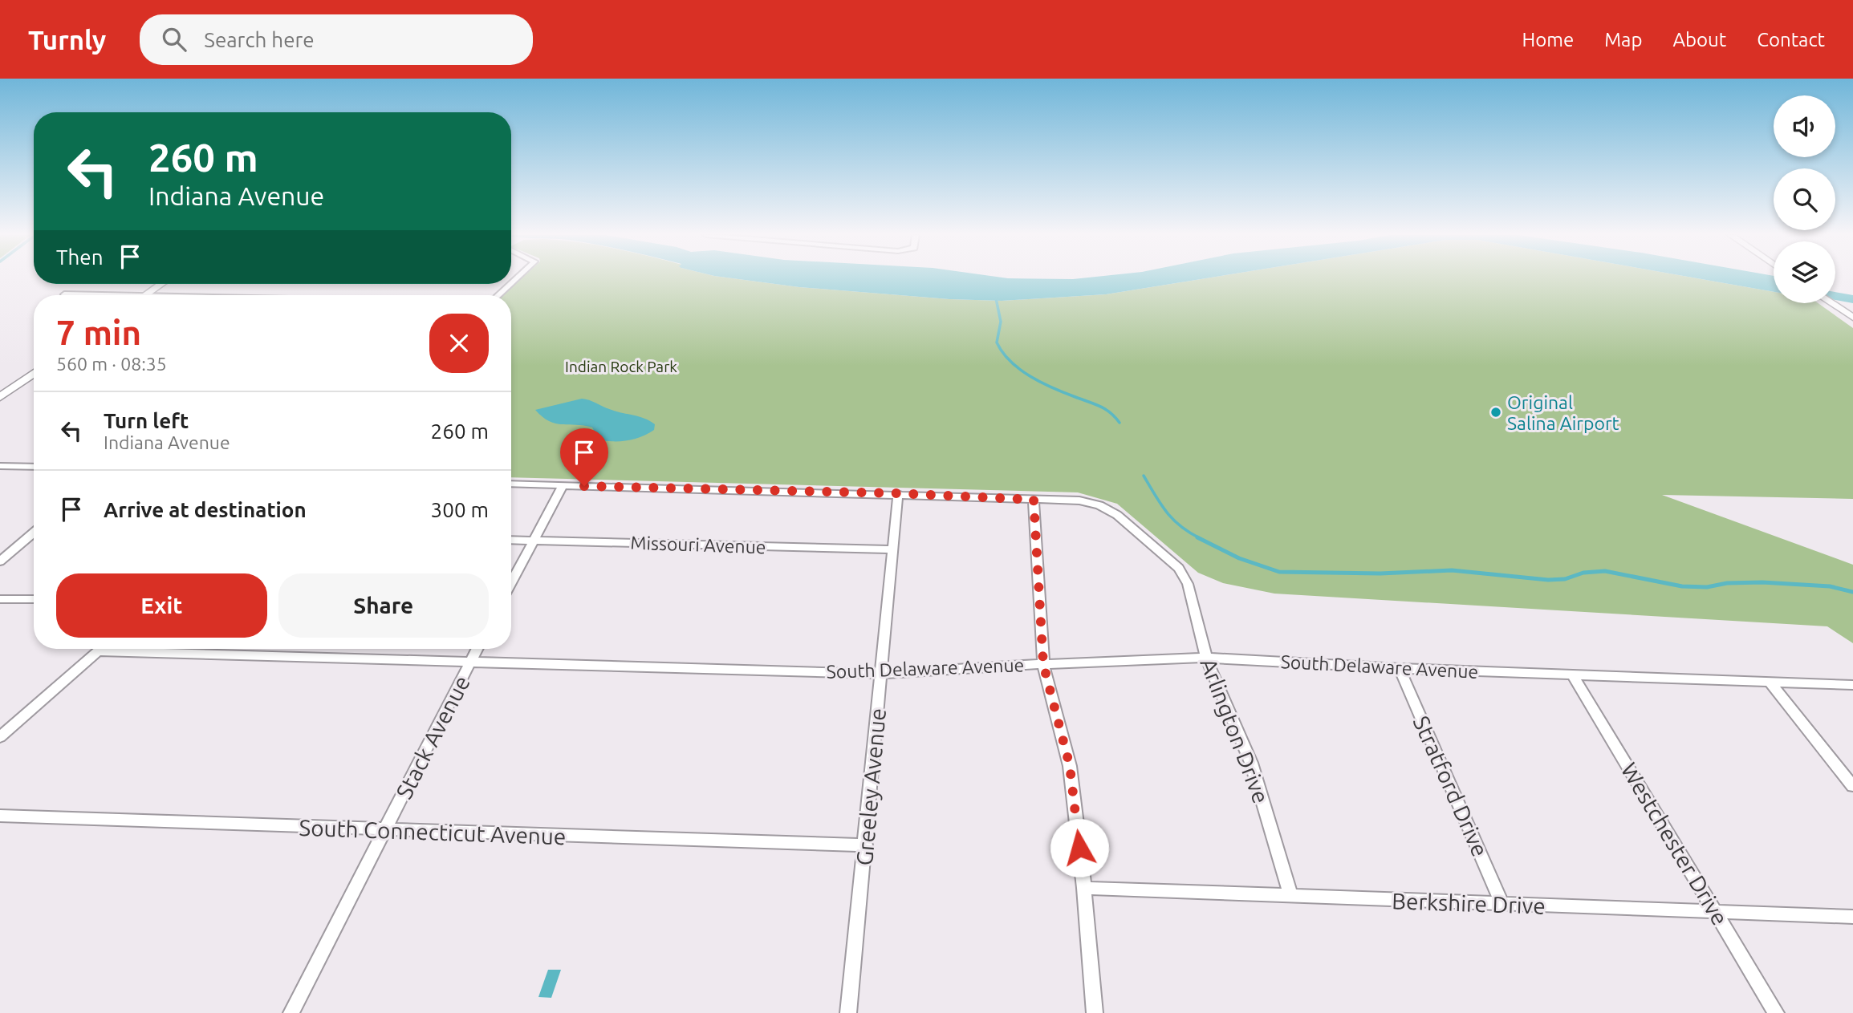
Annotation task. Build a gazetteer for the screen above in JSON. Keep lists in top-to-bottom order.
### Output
{
  "streets": {
    "street": [
      "Missouri Avenue",
      "South Delaware Avenue",
      "Arlington Drive",
      "Stack Avenue",
      "Stratford Drive",
      "Greeley Avenue",
      "South Connecticut Avenue",
      "Westchester Drive",
      "Berkshire Drive"
    ]
  },
  "crossings": [
    ["Missouri Avenue", "Greeley Avenue"],
    ["South Delaware Avenue", "Arlington Drive"],
    ["South Delaware Avenue", "Stack Avenue"],
    ["South Delaware Avenue", "Stratford Drive"],
    ["South Delaware Avenue", "Greeley Avenue"],
    ["South Delaware Avenue", "Westchester Drive"],
    ["Arlington Drive", "Berkshire Drive"],
    ["Stack Avenue", "South Connecticut Avenue"],
    ["Stratford Drive", "Berkshire Drive"],
    ["Greeley Avenue", "South Connecticut Avenue"],
    ["Westchester Drive", "Berkshire Drive"]
  ],
  "parks": ["Indian Rock Park"],
  "places": ["Original Salina Airport"],
  "page": {
    "header": "Turnly",
    "search": "Search here",
    "nav": [
      "Home",
      "Map",
      "About",
      "Contact"
    ],
    "turn": ["260 m", "Indiana Avenue"],
    "then": "Then",
    "heading": ["7 min", "560 m · 08:35"],
    "list": [
      {
        "name": "Turn left",
        "note": "Indiana Avenue",
        "value": "260 m"
      },
      {
        "name": "Arrive at destination",
        "value": "300 m"
      }
    ],
    "buttons": ["Exit", "Share"]
  }
}
